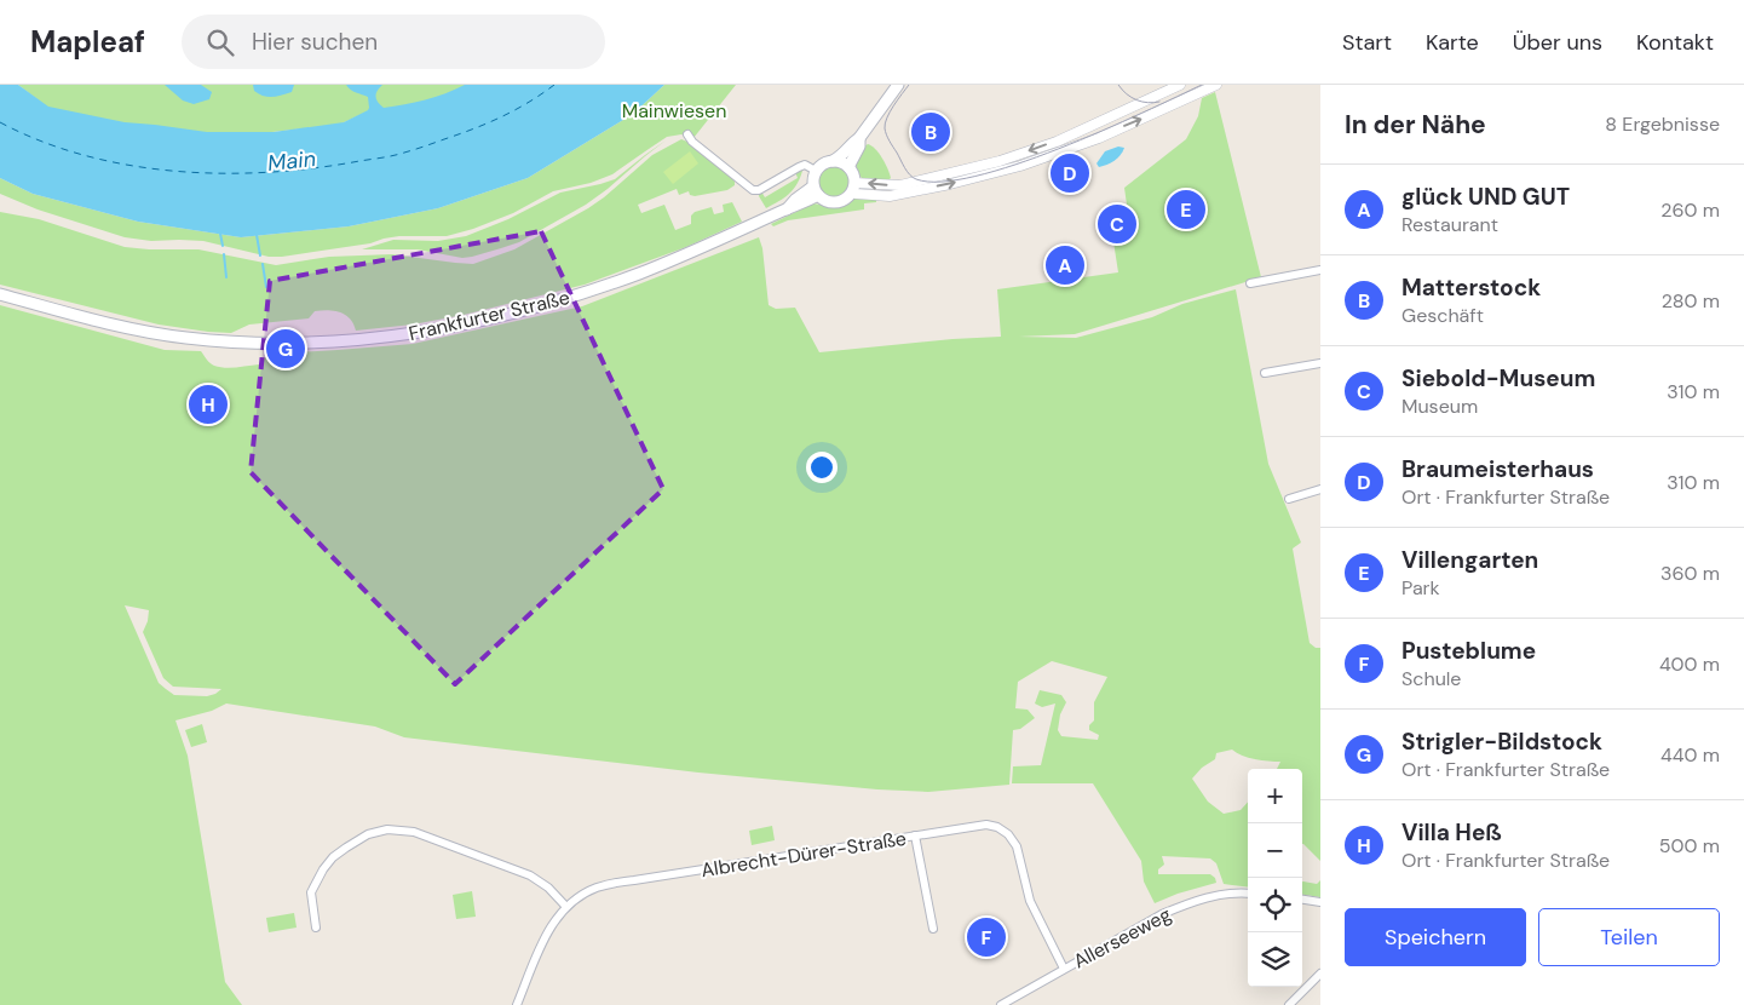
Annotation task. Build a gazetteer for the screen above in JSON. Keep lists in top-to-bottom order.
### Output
{
  "streets": {
    "main road": ["Frankfurter Straße"],
    "street": ["Albrecht-Dürer-Straße", "Allerseeweg"]
  },
  "crossings": [
    ["Albrecht-Dürer-Straße", "Allerseeweg"]
  ],
  "water": ["Main"],
  "parks": ["Mainwiesen"],
  "page": {
    "header": "Mapleaf",
    "search": "Hier suchen",
    "nav": [
      "Start",
      "Karte",
      "Über uns",
      "Kontakt"
    ],
    "heading": ["In der Nähe", "8 Ergebnisse"],
    "pins": [
      "B",
      "D",
      "E",
      "C",
      "A",
      "G",
      "H",
      "F"
    ],
    "list": [
      {
        "mark": "A",
        "name": "glück UND GUT",
        "note": "Restaurant",
        "value": "260 m"
      },
      {
        "mark": "B",
        "name": "Matterstock",
        "note": "Geschäft",
        "value": "280 m"
      },
      {
        "mark": "C",
        "name": "Siebold-Museum",
        "note": "Museum",
        "value": "310 m"
      },
      {
        "mark": "D",
        "name": "Braumeisterhaus",
        "note": "Ort · Frankfurter Straße",
        "value": "310 m"
      },
      {
        "mark": "E",
        "name": "Villengarten",
        "note": "Park",
        "value": "360 m"
      },
      {
        "mark": "F",
        "name": "Pusteblume",
        "note": "Schule",
        "value": "400 m"
      },
      {
        "mark": "G",
        "name": "Strigler-Bildstock",
        "note": "Ort · Frankfurter Straße",
        "value": "440 m"
      },
      {
        "mark": "H",
        "name": "Villa Heß",
        "note": "Ort · Frankfurter Straße",
        "value": "500 m"
      }
    ],
    "map_buttons": ["+", "−"],
    "buttons": ["Speichern", "Teilen"]
  }
}
